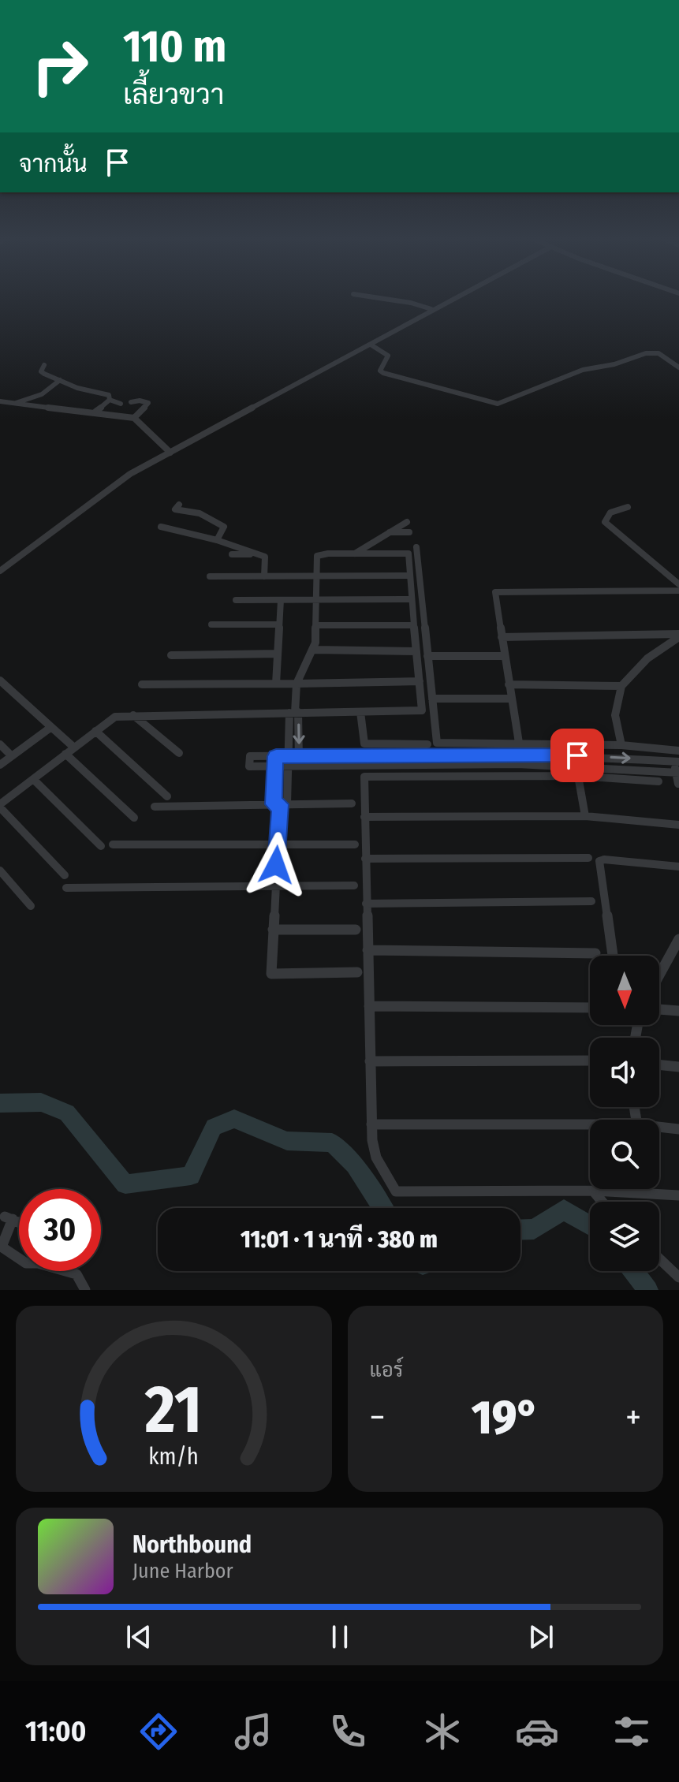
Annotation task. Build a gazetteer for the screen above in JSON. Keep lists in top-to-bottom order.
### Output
{
  "north": "bottom",
  "page": {
    "turn": ["110 m", "เลี้ยวขวา"],
    "then": "จากนั้น",
    "limit": "30",
    "trip": "11:01 · 1 นาที · 380 m",
    "tile": "แอร์",
    "heat": ["−", "19°", "+"],
    "song": ["Northbound", "June Harbor"],
    "tabs": "11:00",
    "gauge": ["21", "km/h"]
  }
}
